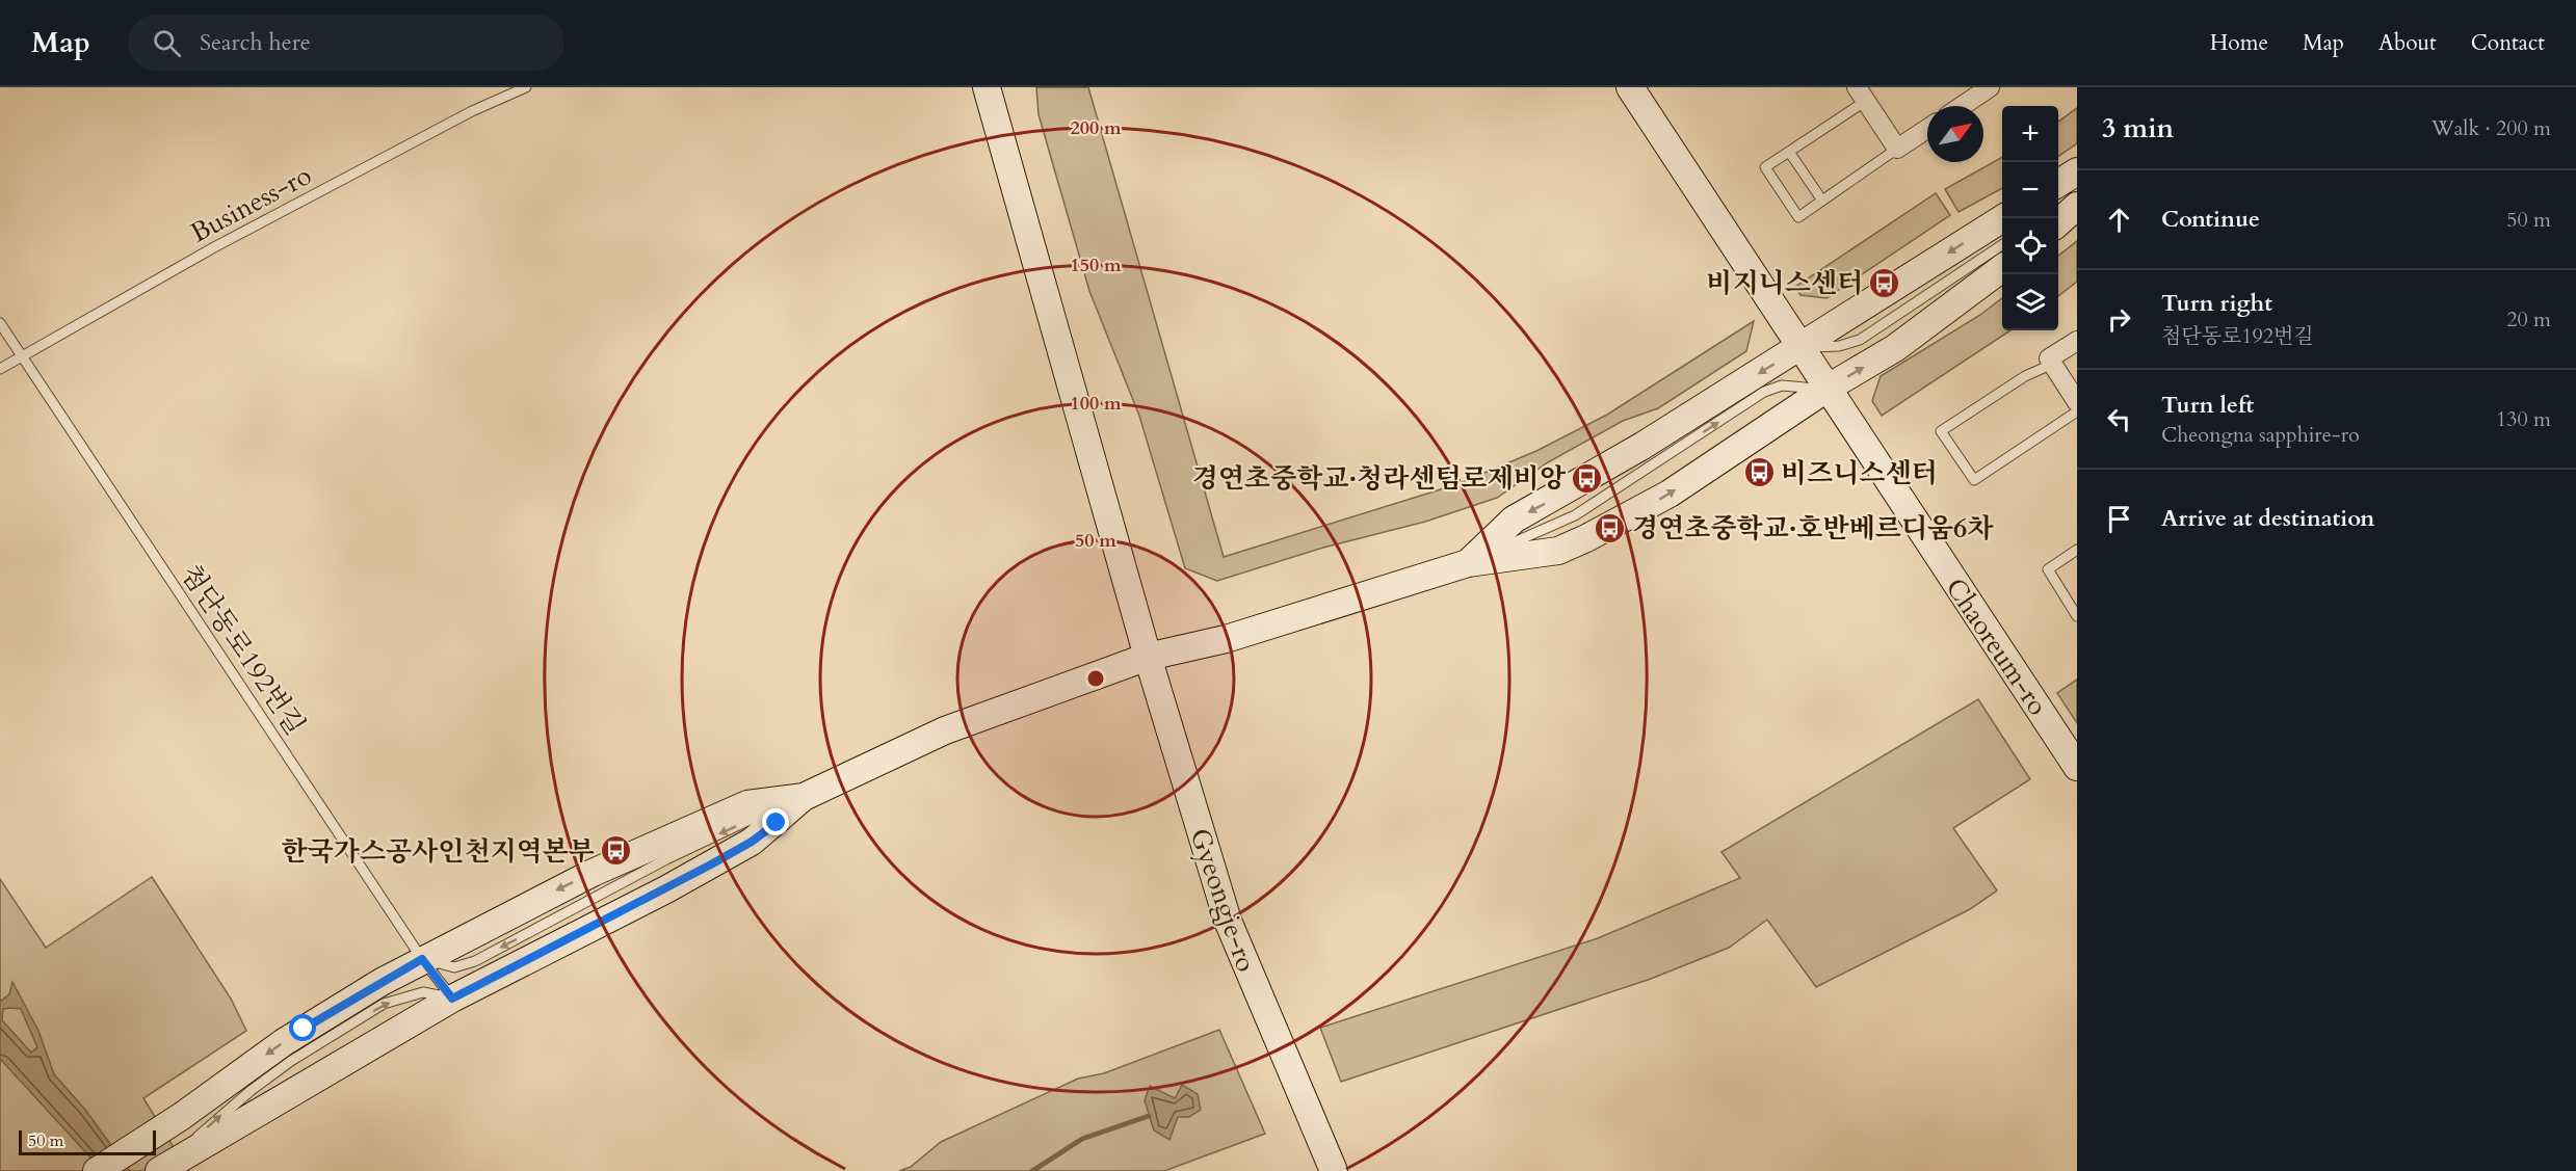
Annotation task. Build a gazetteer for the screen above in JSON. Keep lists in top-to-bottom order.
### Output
{
  "streets": {
    "main road": ["Chaoreum-ro", "Gyeongje-ro"],
    "lane": ["Business-ro", "첨단동로192번길"]
  },
  "crossings": [
    ["Business-ro", "첨단동로192번길"]
  ],
  "places": {
    "bus stop": [
      "비지니스센터",
      "비즈니스센터",
      "경연초중학교·청라센텀로제비앙",
      "경연초중학교·호반베르디움6차",
      "한국가스공사인천지역본부"
    ]
  },
  "scale_bar": "50 m",
  "north": "top right",
  "page": {
    "header": "Map",
    "search": "Search here",
    "nav": [
      "Home",
      "Map",
      "About",
      "Contact"
    ],
    "heading": ["3 min", "Walk · 200 m"],
    "map_buttons": ["+", "−"],
    "list": [
      ["Continue", "50 m"],
      ["Turn right", "첨단동로192번길", "20 m"],
      ["Turn left", "Cheongna sapphire-ro", "130 m"],
      "Arrive at destination"
    ],
    "scale": "50 m"
  },
  "rings": [
    "200 m",
    "150 m",
    "100 m",
    "50 m"
  ]
}
